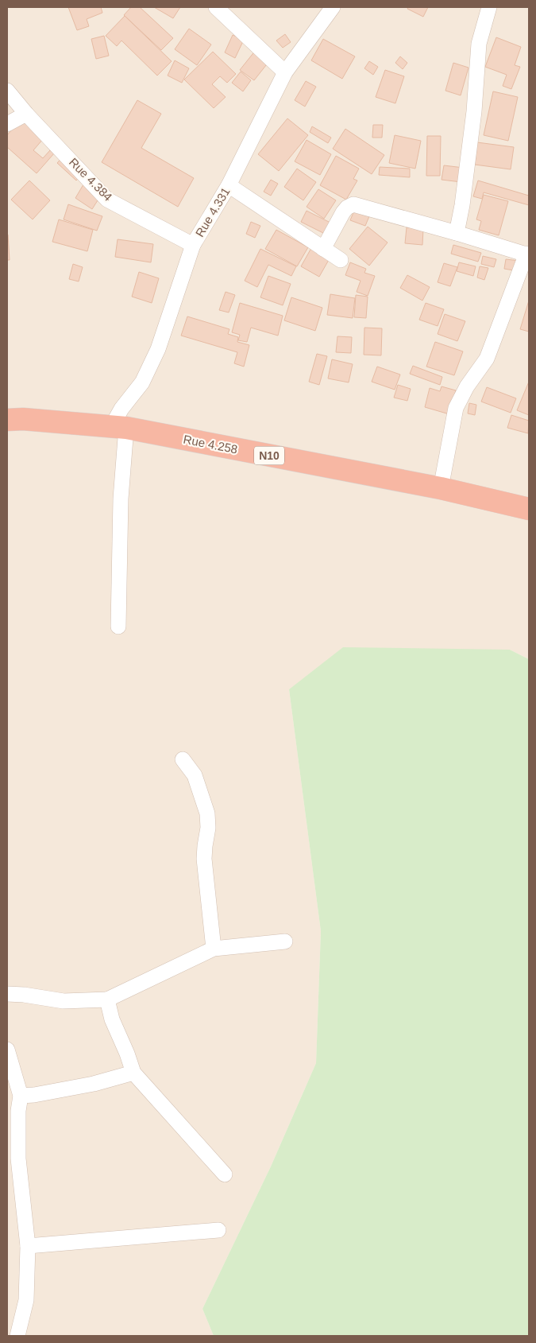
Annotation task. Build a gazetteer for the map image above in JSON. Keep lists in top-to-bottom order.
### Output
{
  "streets": {
    "highway": ["Rue 4.258", "N10"],
    "street": ["Rue 4.384", "Rue 4.331"]
  },
  "crossings": [
    ["Rue 4.384", "Rue 4.331"],
    ["Rue 4.331", "Rue 4.258"]
  ]
}
